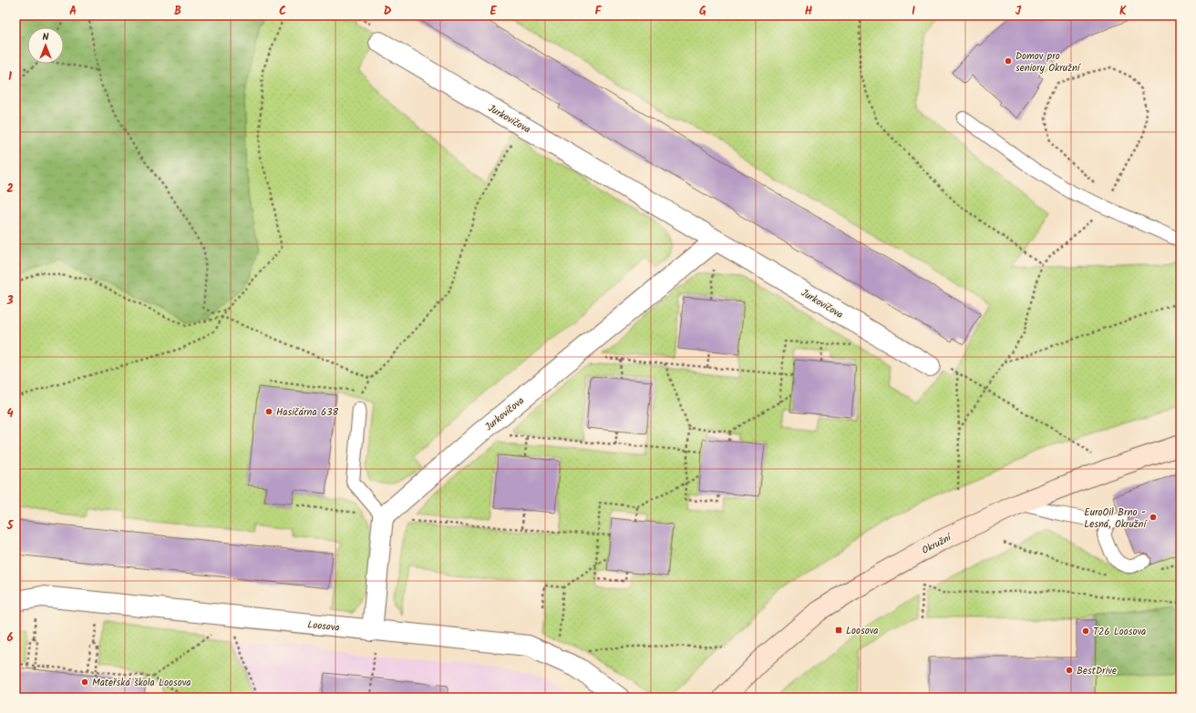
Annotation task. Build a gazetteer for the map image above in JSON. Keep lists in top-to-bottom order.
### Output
{
  "streets": {
    "street": ["Jurkovičova", "Okružní", "Loosova"]
  },
  "places": {
    "other": [
      "Domov pro seniory Okružní",
      "Hasičárna 638",
      "EuroOil Brno - Lesná, Okružní",
      "T26 Loosova",
      "BestDrive",
      "Mateřská škola Loosova"
    ],
    "transit": ["Loosova"]
  },
  "north": "top",
  "grid": {
    "columns": [
      "A",
      "B",
      "C",
      "D",
      "E",
      "F",
      "G",
      "H",
      "I",
      "J",
      "K"
    ],
    "rows": [
      "1",
      "2",
      "3",
      "4",
      "5",
      "6"
    ]
  }
}
